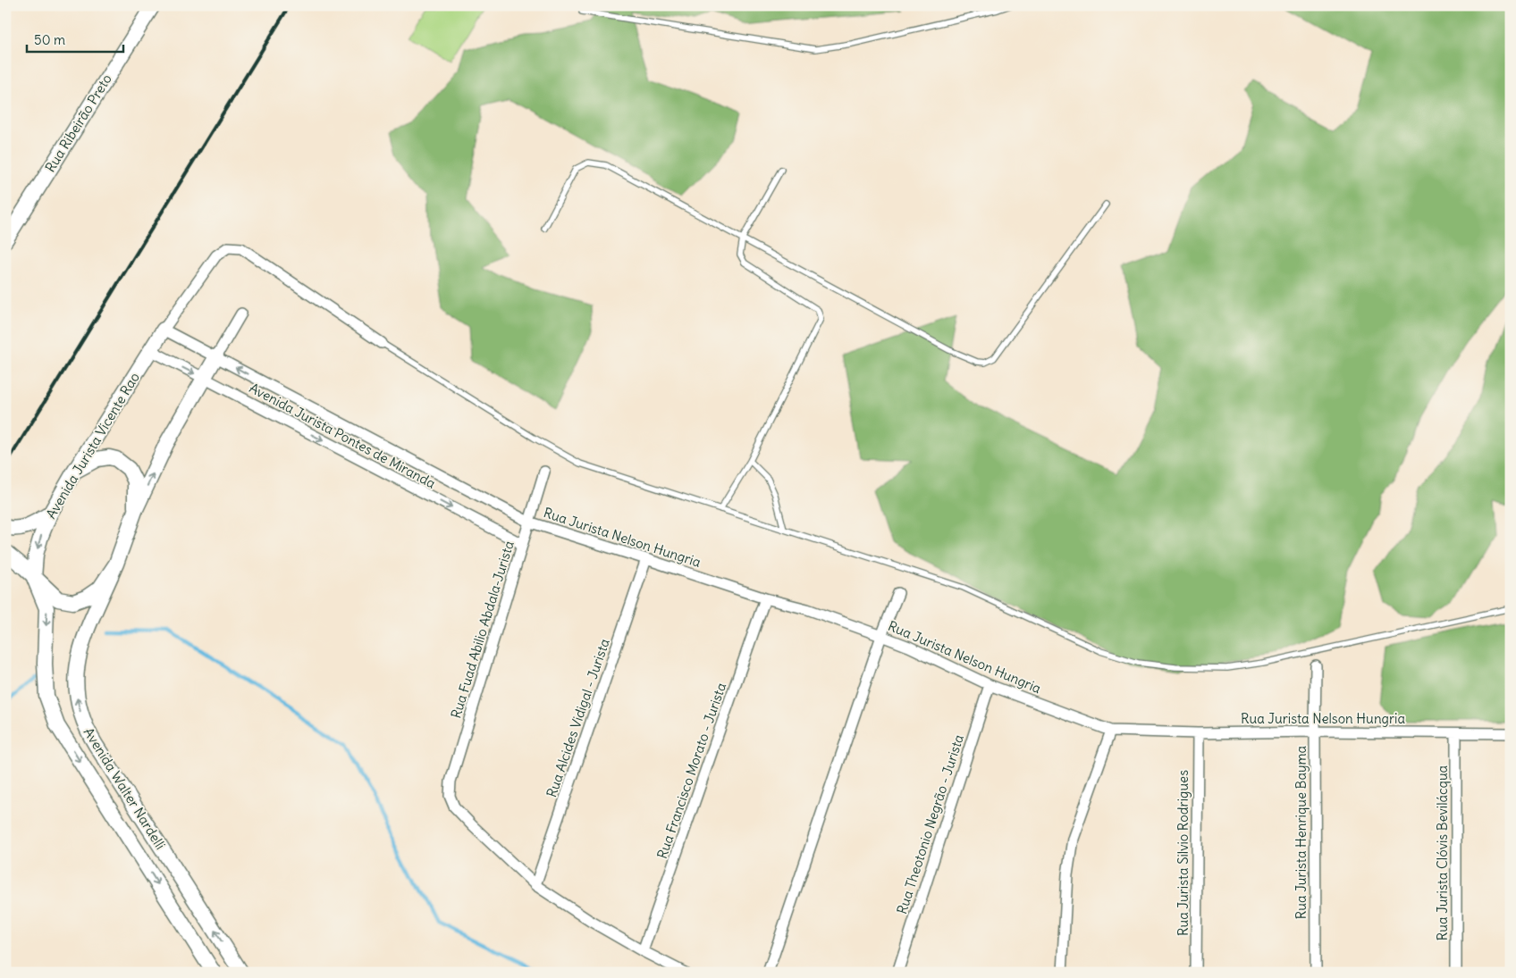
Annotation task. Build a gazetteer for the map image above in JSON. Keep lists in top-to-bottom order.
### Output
{
  "streets": {
    "street": [
      "Rua Ribeirão Preto",
      "Avenida Jurista Pontes de Miranda",
      "Avenida Jurista Vicente Rao",
      "Rua Jurista Nelson Hungria",
      "Rua Fuad Abilio Abdala-Jurista",
      "Rua Alcides Vidigal - Jurista",
      "Rua Francisco Morato - Jurista",
      "Avenida Walter Nardelli",
      "Rua Theotonio Negrão - Jurista",
      "Rua Jurista Henrique Bayma",
      "Rua Jurista Silvio Rodrigues",
      "Rua Jurista Clóvis Bevilácqua"
    ]
  },
  "crossings": [
    ["Avenida Jurista Pontes de Miranda", "Avenida Jurista Vicente Rao"],
    ["Avenida Jurista Pontes de Miranda", "Rua Jurista Nelson Hungria"],
    ["Avenida Jurista Pontes de Miranda", "Rua Fuad Abilio Abdala-Jurista"],
    ["Avenida Jurista Vicente Rao", "Avenida Walter Nardelli"],
    ["Rua Jurista Nelson Hungria", "Rua Fuad Abilio Abdala-Jurista"],
    ["Rua Jurista Nelson Hungria", "Rua Alcides Vidigal - Jurista"],
    ["Rua Jurista Nelson Hungria", "Rua Francisco Morato - Jurista"],
    ["Rua Jurista Nelson Hungria", "Rua Theotonio Negrão - Jurista"],
    ["Rua Jurista Nelson Hungria", "Rua Jurista Henrique Bayma"],
    ["Rua Jurista Nelson Hungria", "Rua Jurista Silvio Rodrigues"],
    ["Rua Jurista Nelson Hungria", "Rua Jurista Clóvis Bevilácqua"],
    ["Rua Fuad Abilio Abdala-Jurista", "Rua Alcides Vidigal - Jurista"]
  ],
  "scale_bar": "50 m"
}
